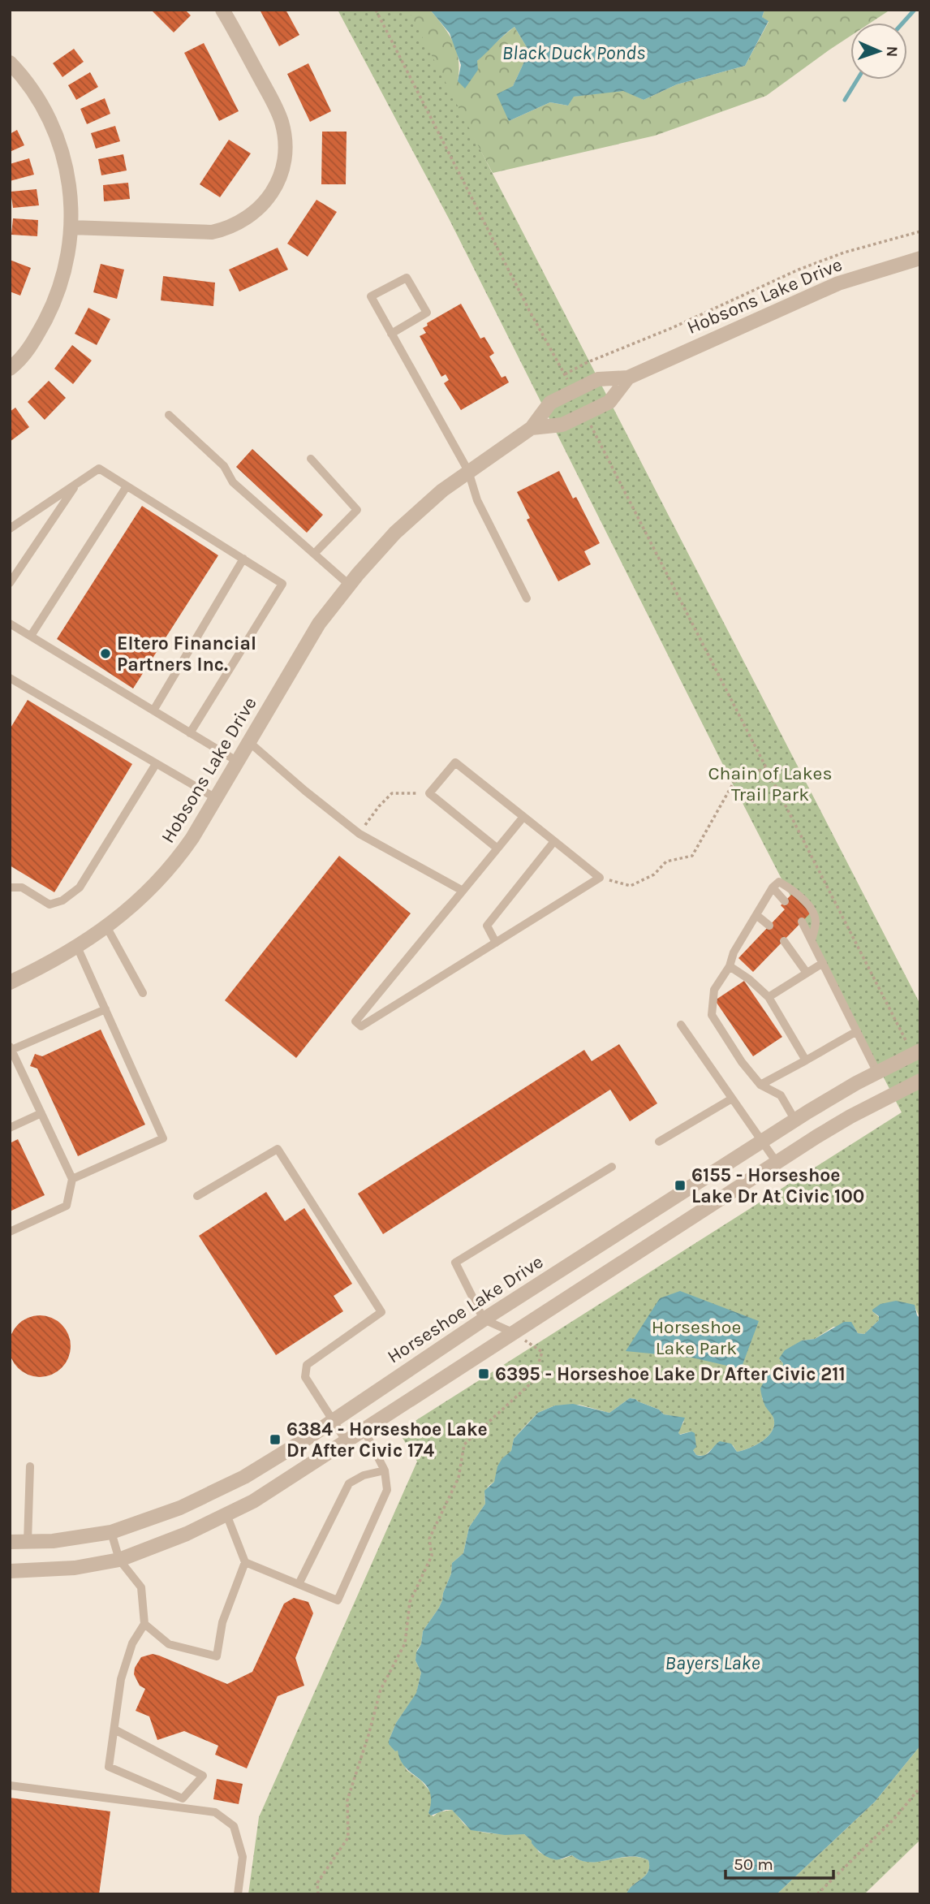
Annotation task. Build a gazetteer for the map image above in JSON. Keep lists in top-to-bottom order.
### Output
{
  "streets": {
    "street": ["Hobsons Lake Drive", "Horseshoe Lake Drive"]
  },
  "water": ["Black Duck Ponds", "Bayers Lake"],
  "parks": ["Chain of Lakes Trail Park", "Horseshoe Lake Park"],
  "places": {
    "other": ["Eltero Financial Partners Inc."],
    "transit": ["6155 - Horseshoe Lake Dr At Civic 100", "6395 - Horseshoe Lake Dr After Civic 211", "6384 - Horseshoe Lake Dr After Civic 174"]
  },
  "scale_bar": "50 m",
  "north": "right"
}
